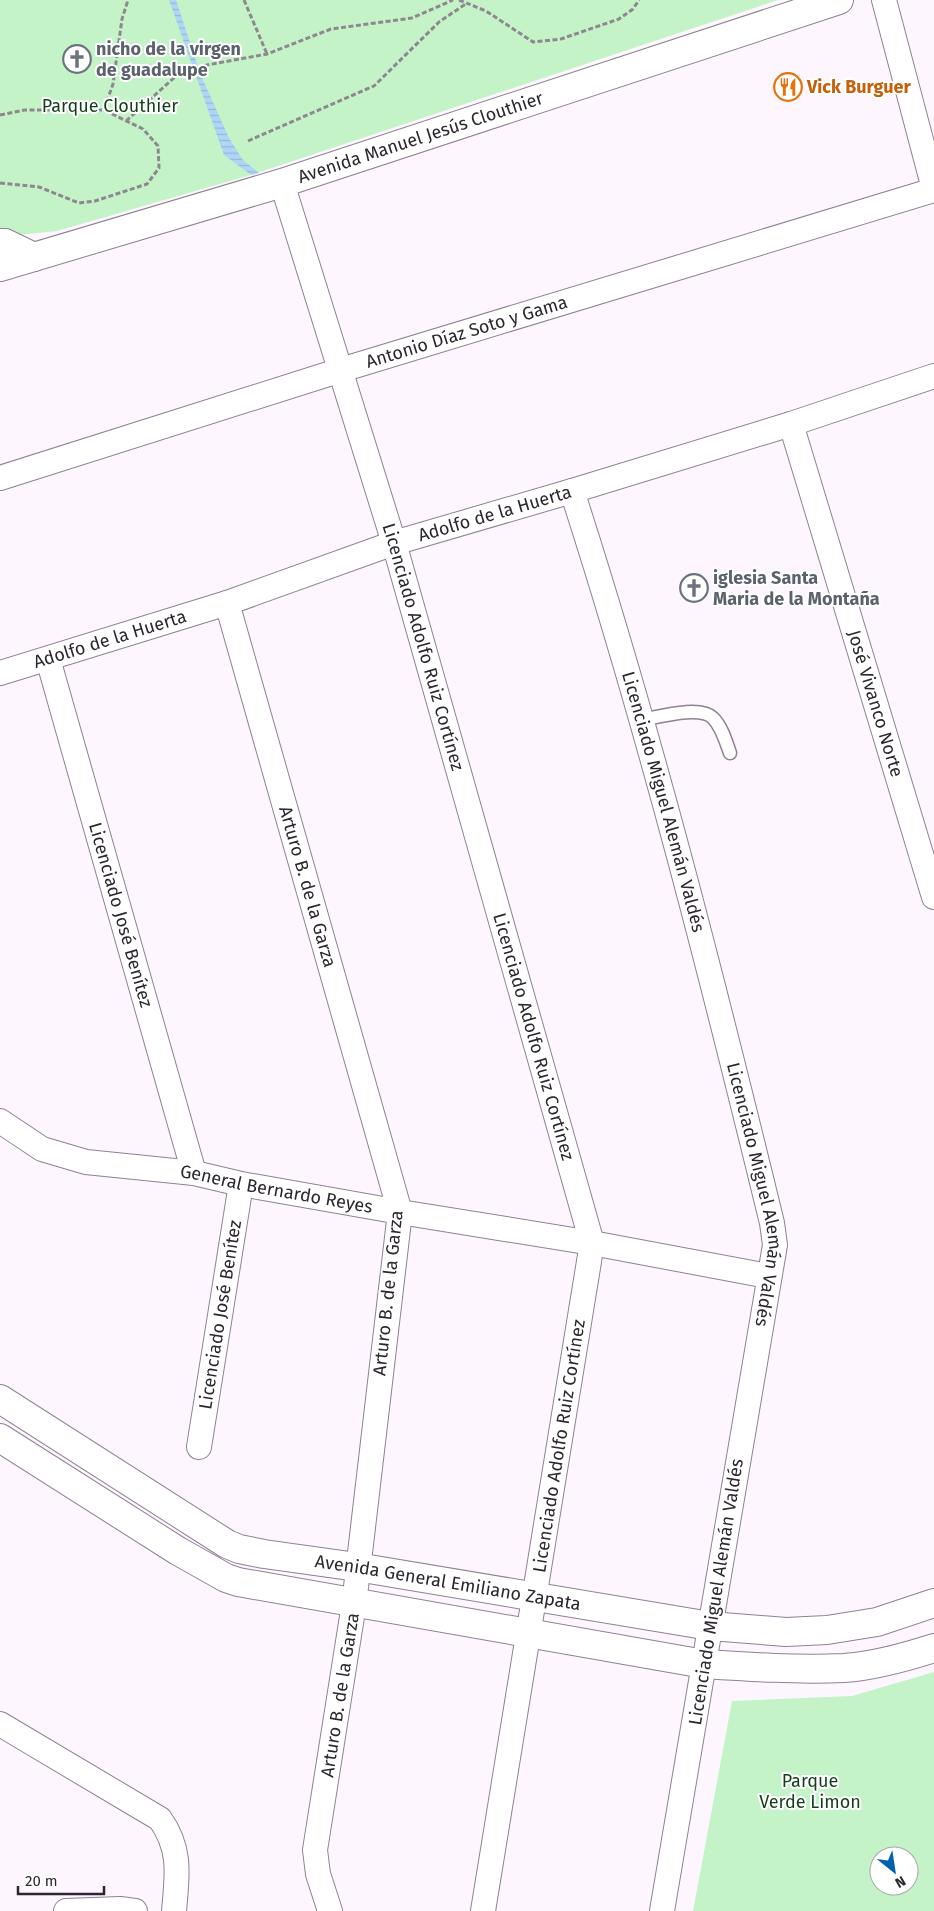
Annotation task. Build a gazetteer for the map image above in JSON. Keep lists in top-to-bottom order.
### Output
{
  "streets": {
    "street": [
      "Avenida Manuel Jesús Clouthier",
      "Antonio Díaz Soto y Gama",
      "Adolfo de la Huerta",
      "Licenciado Adolfo Ruiz Cortínez",
      "José Vivanco Norte",
      "Licenciado Miguel Alemán Valdés",
      "Arturo B. de la Garza",
      "Licenciado José Benítez",
      "General Bernardo Reyes",
      "Avenida General Emiliano Zapata"
    ]
  },
  "crossings": [
    ["Avenida Manuel Jesús Clouthier", "Licenciado Adolfo Ruiz Cortínez"],
    ["Antonio Díaz Soto y Gama", "Licenciado Adolfo Ruiz Cortínez"],
    ["Adolfo de la Huerta", "Licenciado Adolfo Ruiz Cortínez"],
    ["Adolfo de la Huerta", "José Vivanco Norte"],
    ["Adolfo de la Huerta", "Licenciado Miguel Alemán Valdés"],
    ["Adolfo de la Huerta", "Arturo B. de la Garza"],
    ["Adolfo de la Huerta", "Licenciado José Benítez"],
    ["Licenciado Adolfo Ruiz Cortínez", "General Bernardo Reyes"],
    ["Licenciado Adolfo Ruiz Cortínez", "Avenida General Emiliano Zapata"],
    ["Licenciado Miguel Alemán Valdés", "General Bernardo Reyes"],
    ["Licenciado Miguel Alemán Valdés", "Avenida General Emiliano Zapata"],
    ["Arturo B. de la Garza", "General Bernardo Reyes"],
    ["Arturo B. de la Garza", "Avenida General Emiliano Zapata"],
    ["Licenciado José Benítez", "General Bernardo Reyes"]
  ],
  "parks": ["Parque Clouthier", "Parque Verde Limon"],
  "places": {
    "church": ["nicho de la virgen de guadalupe", "iglesia Santa Maria de la Montaña"],
    "restaurant": ["Vick Burguer"]
  },
  "scale_bar": "20 m",
  "north": "bottom right"
}
